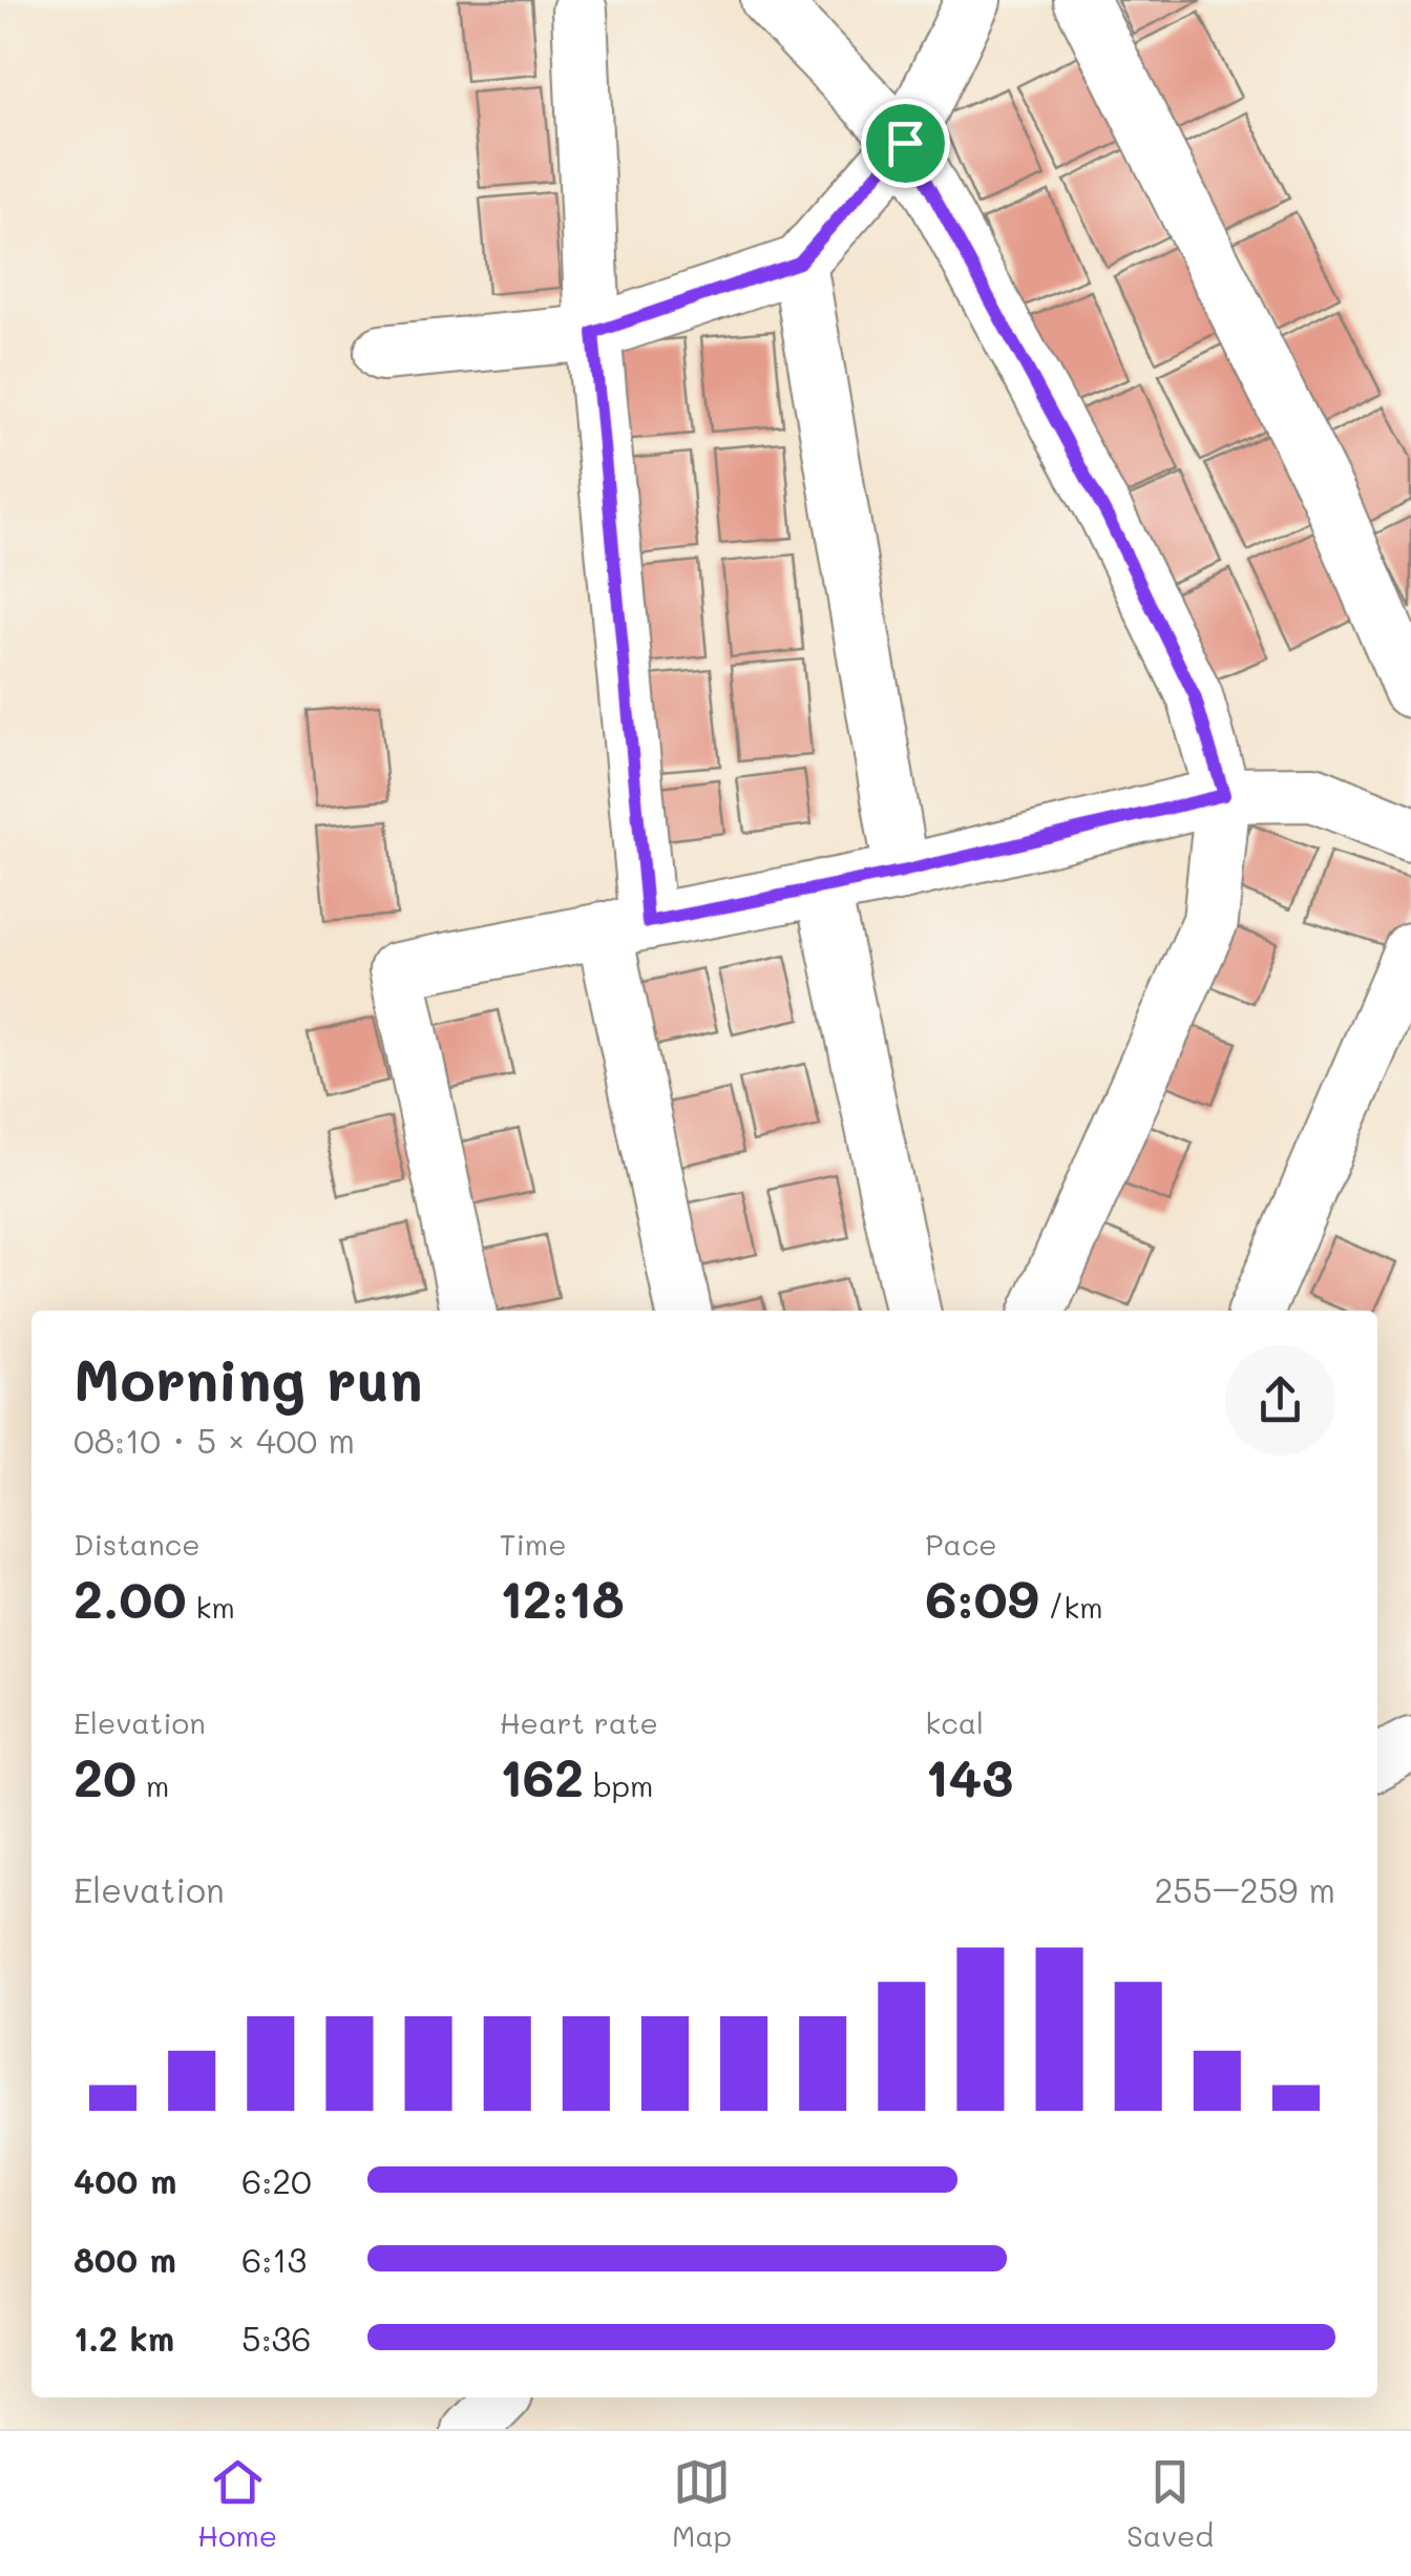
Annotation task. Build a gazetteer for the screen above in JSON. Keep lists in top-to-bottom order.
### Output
{
  "page": {
    "heading": ["Morning run", "08:10 · 5 × 400 m"],
    "stats": [
      ["Distance", "2.00 km"],
      ["Time", "12:18"],
      ["Pace", "6:09 /km"],
      ["Elevation", "20 m"],
      ["Heart rate", "162 bpm"],
      ["kcal", "143"]
    ],
    "chart": ["Elevation", "255–259 m"],
    "list": [
      {
        "name": "400 m",
        "note": "6:20"
      },
      {
        "name": "800 m",
        "note": "6:13"
      },
      {
        "name": "1.2 km",
        "note": "5:36"
      }
    ],
    "tabs": ["Home", "Map", "Saved"]
  }
}
